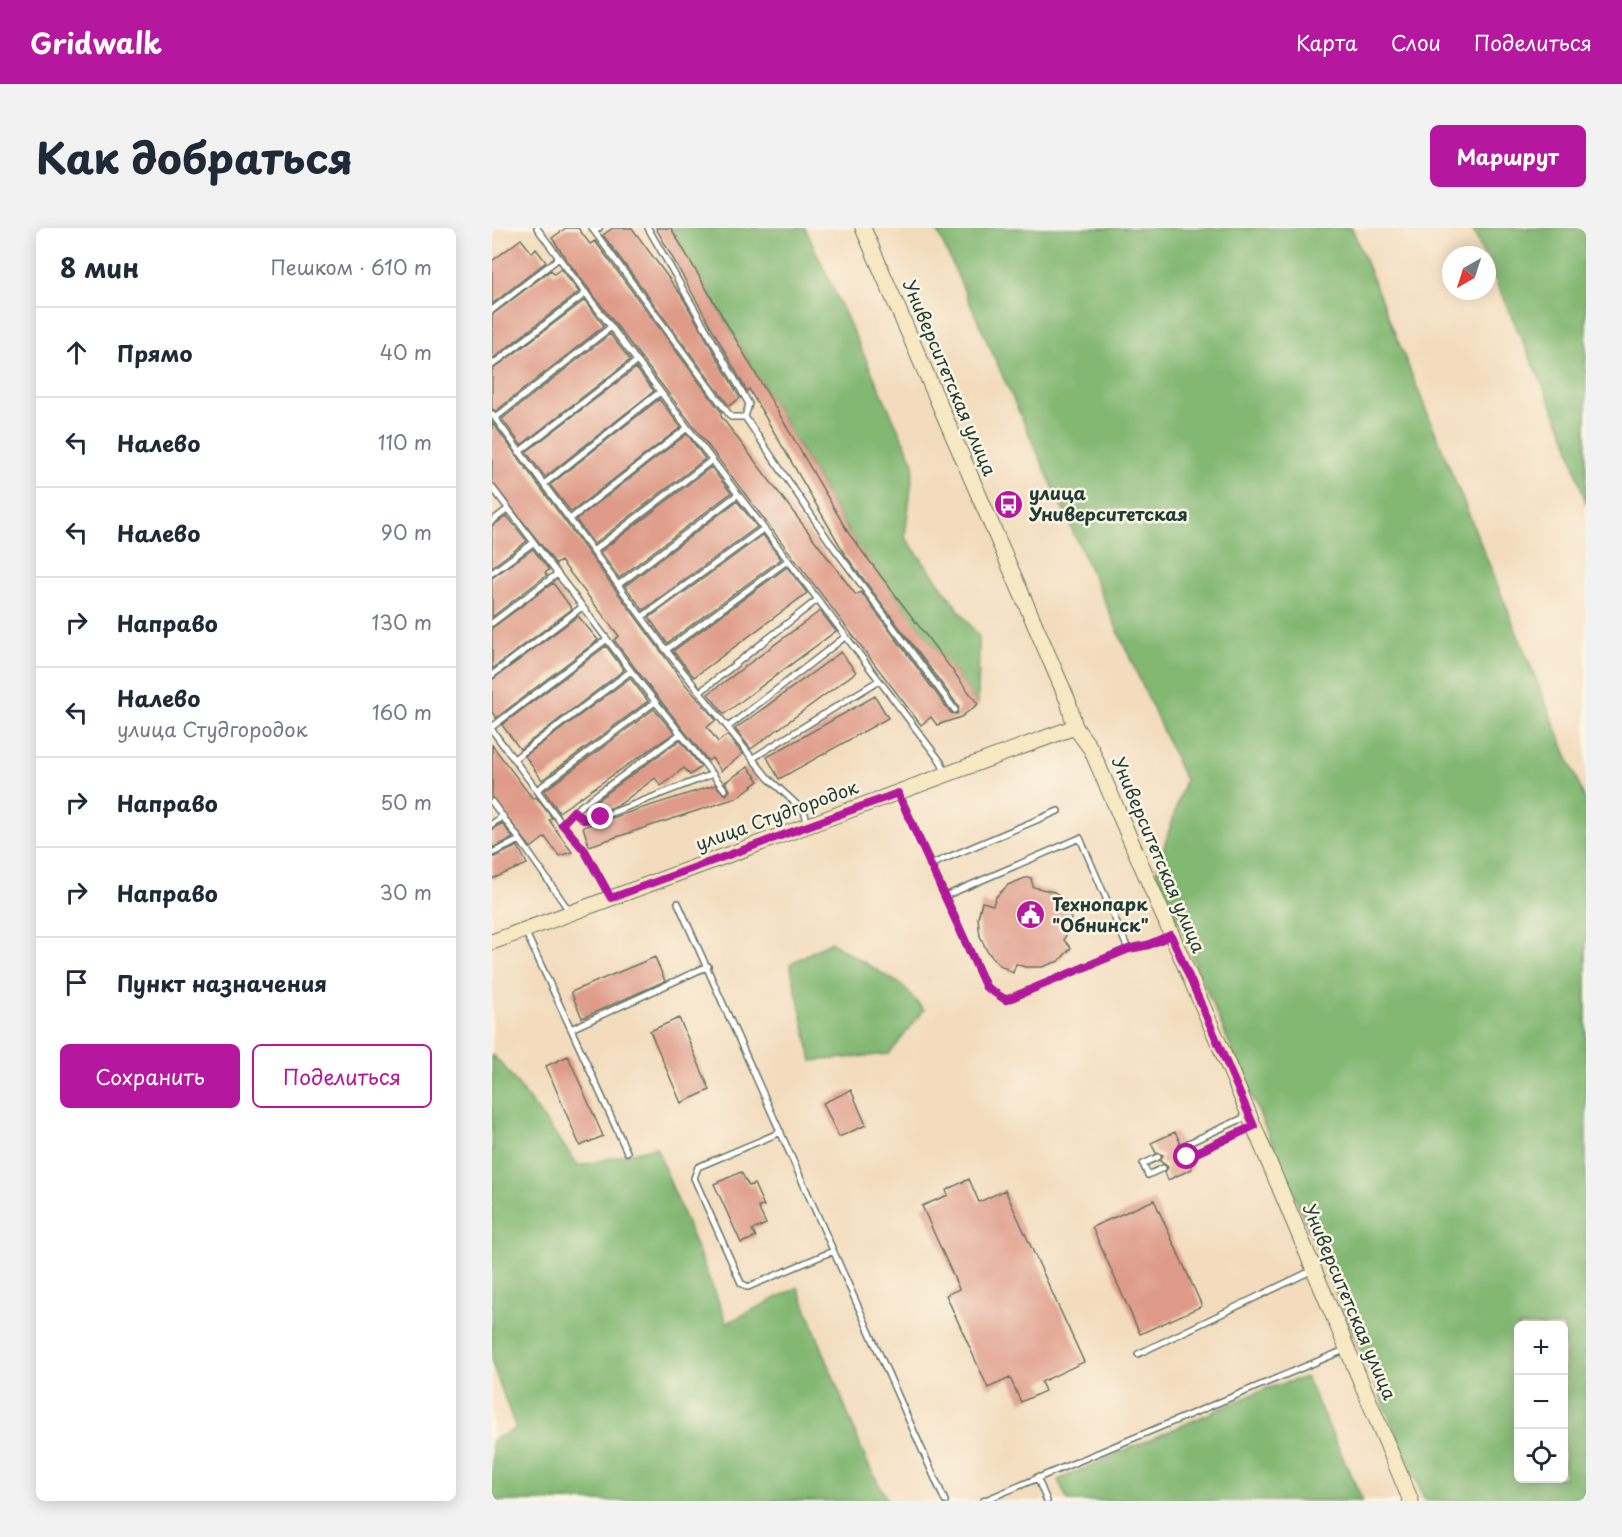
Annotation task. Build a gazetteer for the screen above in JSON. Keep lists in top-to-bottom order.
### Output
{
  "streets": {
    "street": ["Университетская улица", "улица Студгородок"]
  },
  "crossings": [
    ["Университетская улица", "улица Студгородок"]
  ],
  "places": {
    "bus stop": ["улица Университетская"],
    "public building": ["Технопарк \"Обнинск\""]
  },
  "north": "bottom left",
  "page": {
    "header": "Gridwalk",
    "nav": ["Карта", "Слои", "Поделиться"],
    "title": "Как добраться",
    "buttons": [
      "Маршрут",
      ["Сохранить", "Поделиться"]
    ],
    "heading": ["8 мин", "Пешком · 610 m"],
    "list": [
      ["Прямо", "40 m"],
      ["Налево", "110 m"],
      ["Налево", "90 m"],
      ["Направо", "130 m"],
      ["Налево", "улица Студгородок", "160 m"],
      ["Направо", "50 m"],
      ["Направо", "30 m"],
      "Пункт назначения"
    ],
    "map_buttons": ["+", "−"]
  }
}
